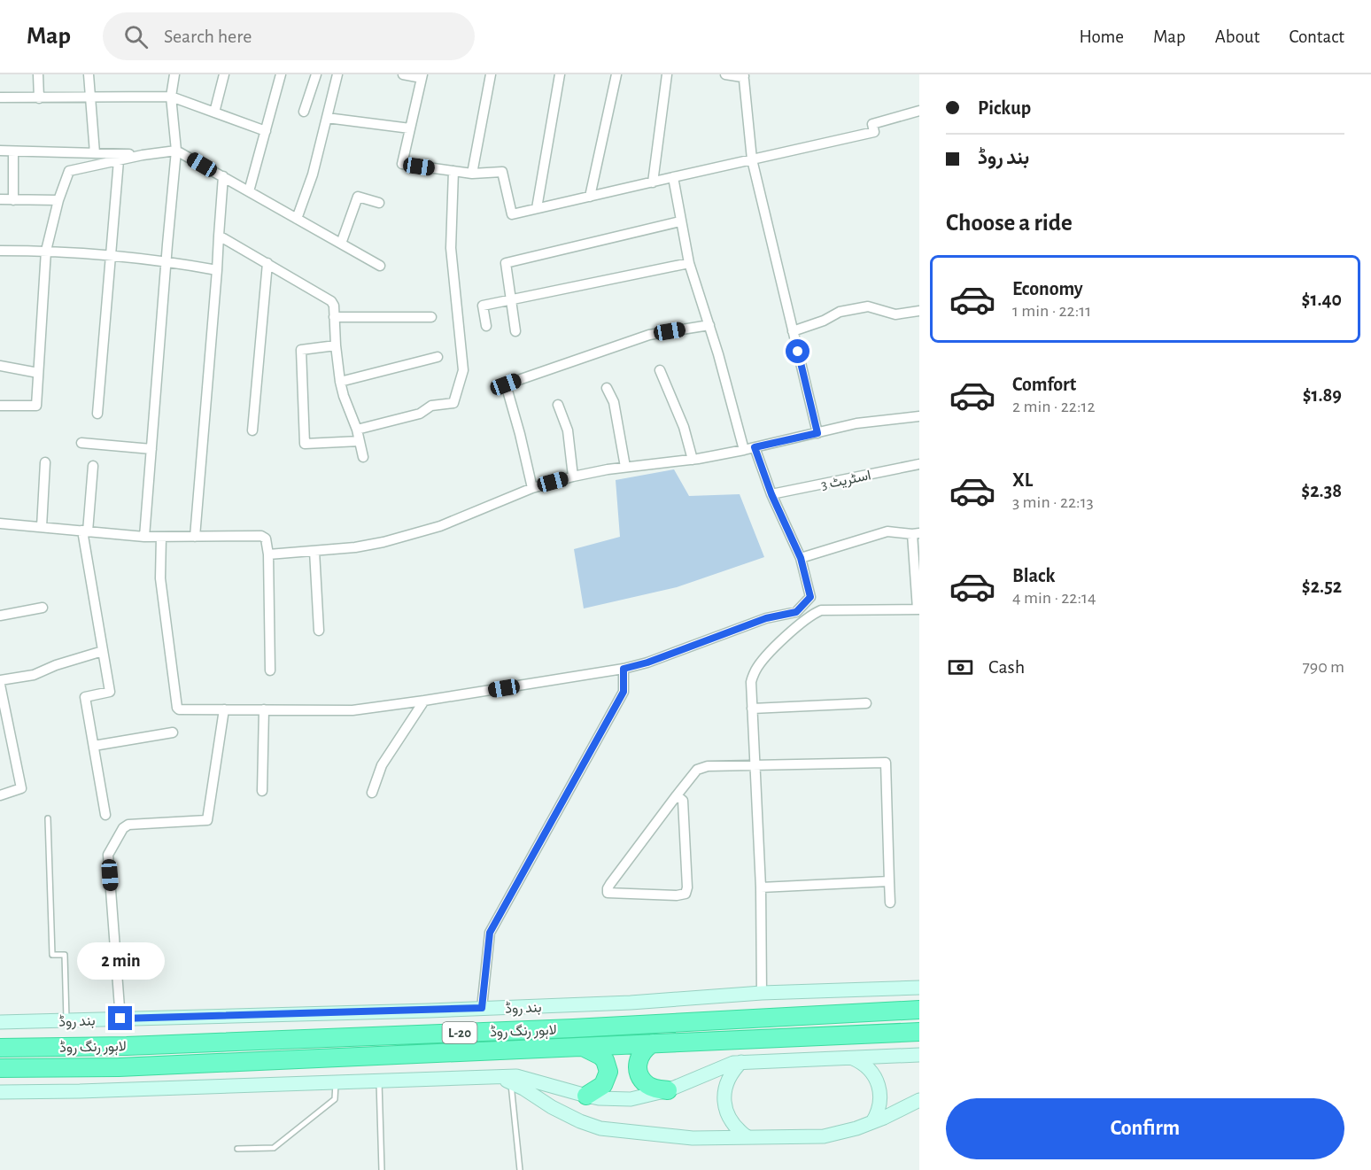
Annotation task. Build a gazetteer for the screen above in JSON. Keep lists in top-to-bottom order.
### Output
{
  "streets": {
    "highway": ["لاہور رنگ روڈ", "L-20"],
    "main road": ["بند روڈ"],
    "street": ["اسٹریٹ 3"]
  },
  "page": {
    "header": "Map",
    "search": "Search here",
    "nav": [
      "Home",
      "Map",
      "About",
      "Contact"
    ],
    "banner": ["Pickup", "بند روڈ"],
    "heading": "Choose a ride",
    "list": [
      {
        "name": "Economy",
        "note": "1 min · 22:11",
        "value": "$1.40"
      },
      {
        "name": "Comfort",
        "note": "2 min · 22:12",
        "value": "$1.89"
      },
      {
        "name": "XL",
        "note": "3 min · 22:13",
        "value": "$2.38"
      },
      {
        "name": "Black",
        "note": "4 min · 22:14",
        "value": "$2.52"
      }
    ],
    "pay": ["Cash", "790 m"],
    "bubble": "2 min",
    "buttons": "Confirm"
  }
}
